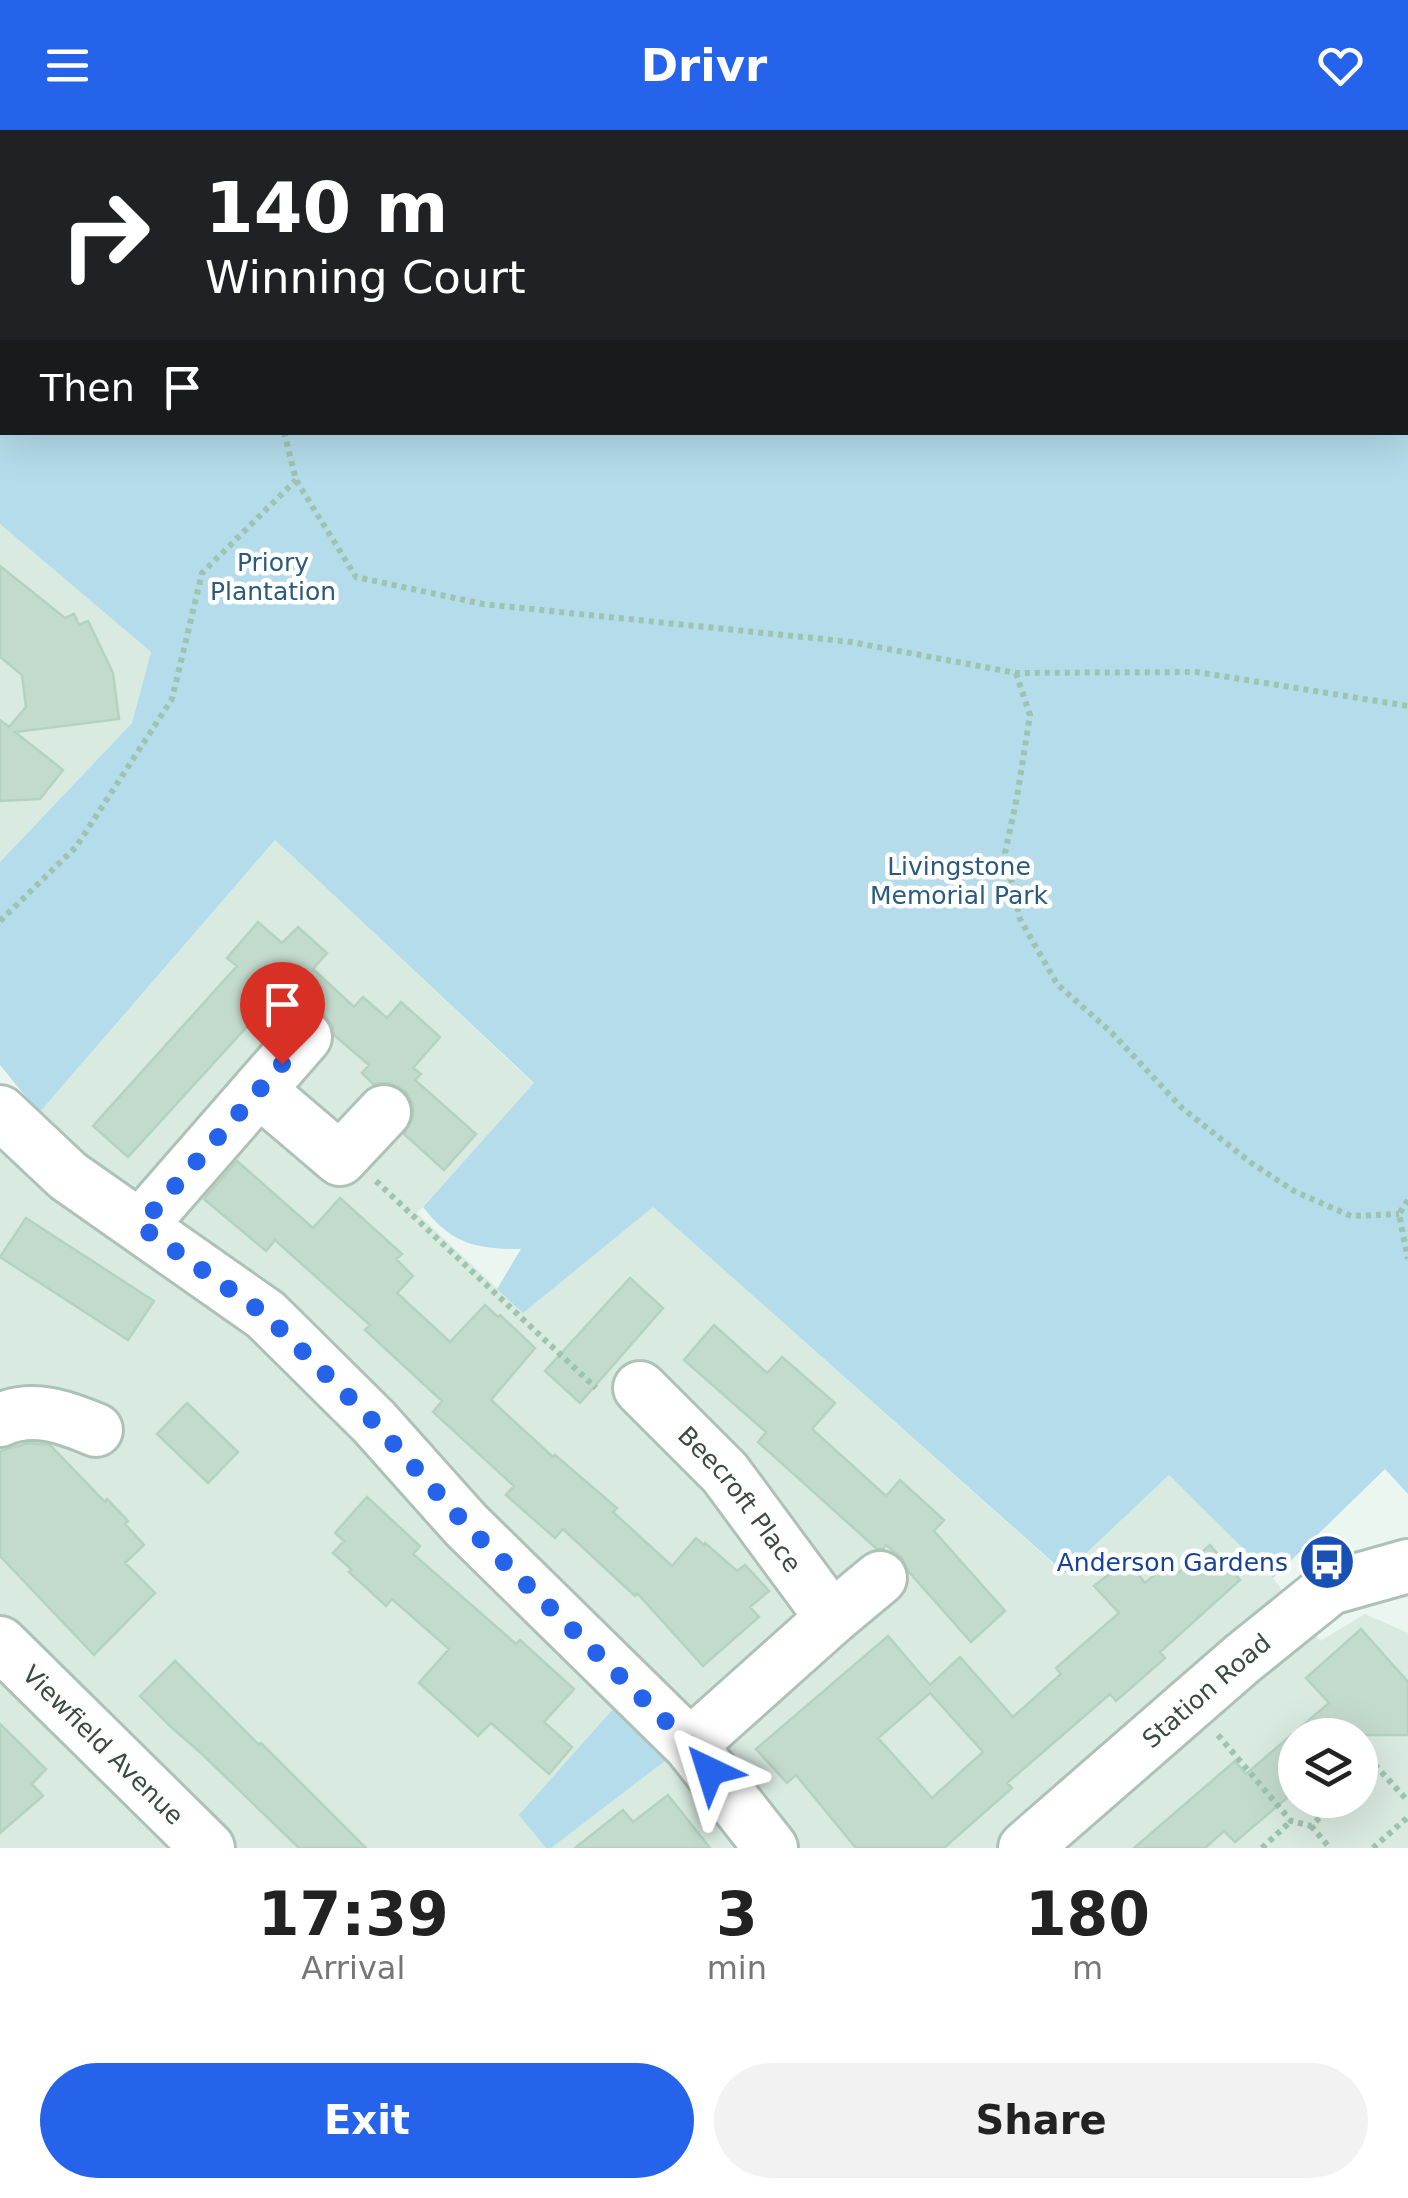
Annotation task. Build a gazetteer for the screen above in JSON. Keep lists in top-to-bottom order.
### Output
{
  "streets": {
    "street": ["Beecroft Place", "Station Road", "Viewfield Avenue"]
  },
  "parks": ["Priory Plantation", "Livingstone Memorial Park"],
  "places": {
    "bus stop": ["Anderson Gardens"]
  },
  "page": {
    "header": "Drivr",
    "turn": ["140 m", "Winning Court"],
    "then": "Then",
    "eta": [
      "17:39",
      "Arrival",
      "3",
      "min",
      "180",
      "m"
    ],
    "buttons": ["Exit", "Share"]
  }
}
